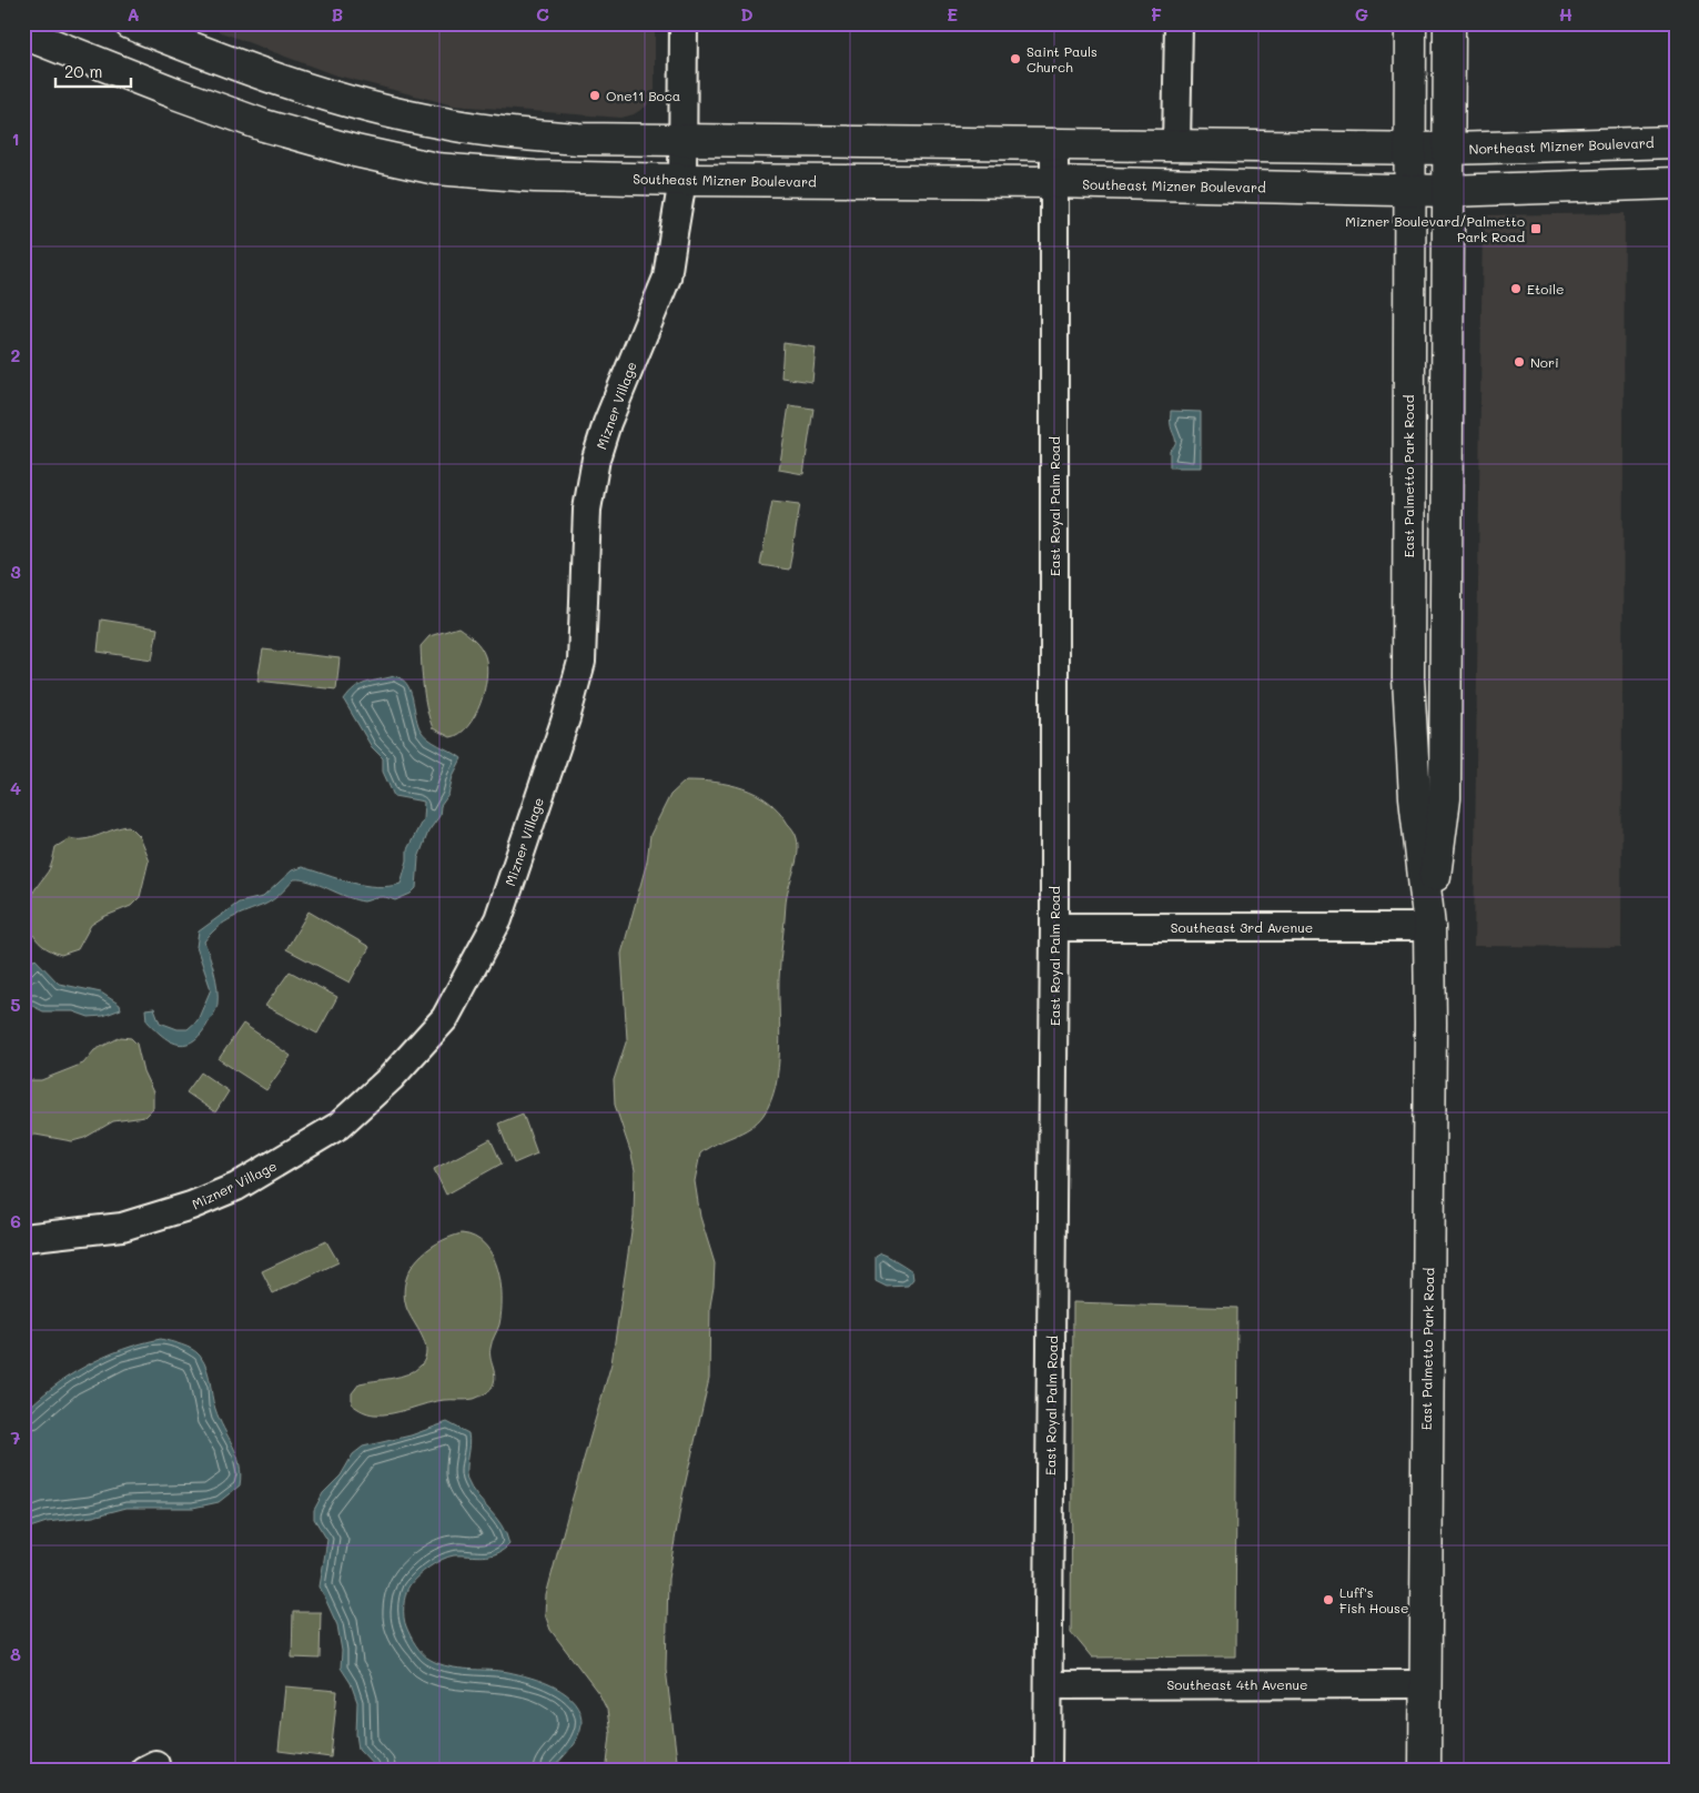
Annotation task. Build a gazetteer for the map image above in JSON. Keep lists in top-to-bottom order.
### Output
{
  "streets": {
    "main road": ["Northeast Mizner Boulevard", "Southeast Mizner Boulevard", "East Palmetto Park Road"],
    "street": [
      "Mizner Village",
      "East Royal Palm Road",
      "Southeast 3rd Avenue",
      "Southeast 4th Avenue"
    ]
  },
  "crossings": [
    ["Northeast Mizner Boulevard", "East Palmetto Park Road"],
    ["Southeast Mizner Boulevard", "Mizner Village"],
    ["Southeast Mizner Boulevard", "East Palmetto Park Road"],
    ["Southeast Mizner Boulevard", "East Royal Palm Road"],
    ["East Palmetto Park Road", "Southeast 3rd Avenue"],
    ["East Palmetto Park Road", "Southeast 4th Avenue"],
    ["East Royal Palm Road", "Southeast 3rd Avenue"],
    ["East Royal Palm Road", "Southeast 4th Avenue"]
  ],
  "places": {
    "other": [
      "Saint Pauls Church",
      "One11 Boca",
      "Etoile",
      "Nori",
      "Luff's Fish House"
    ],
    "transit": ["Mizner Boulevard/Palmetto Park Road"]
  },
  "scale_bar": "20 m",
  "grid": {
    "columns": [
      "A",
      "B",
      "C",
      "D",
      "E",
      "F",
      "G",
      "H"
    ],
    "rows": [
      "1",
      "2",
      "3",
      "4",
      "5",
      "6",
      "7",
      "8"
    ]
  }
}
